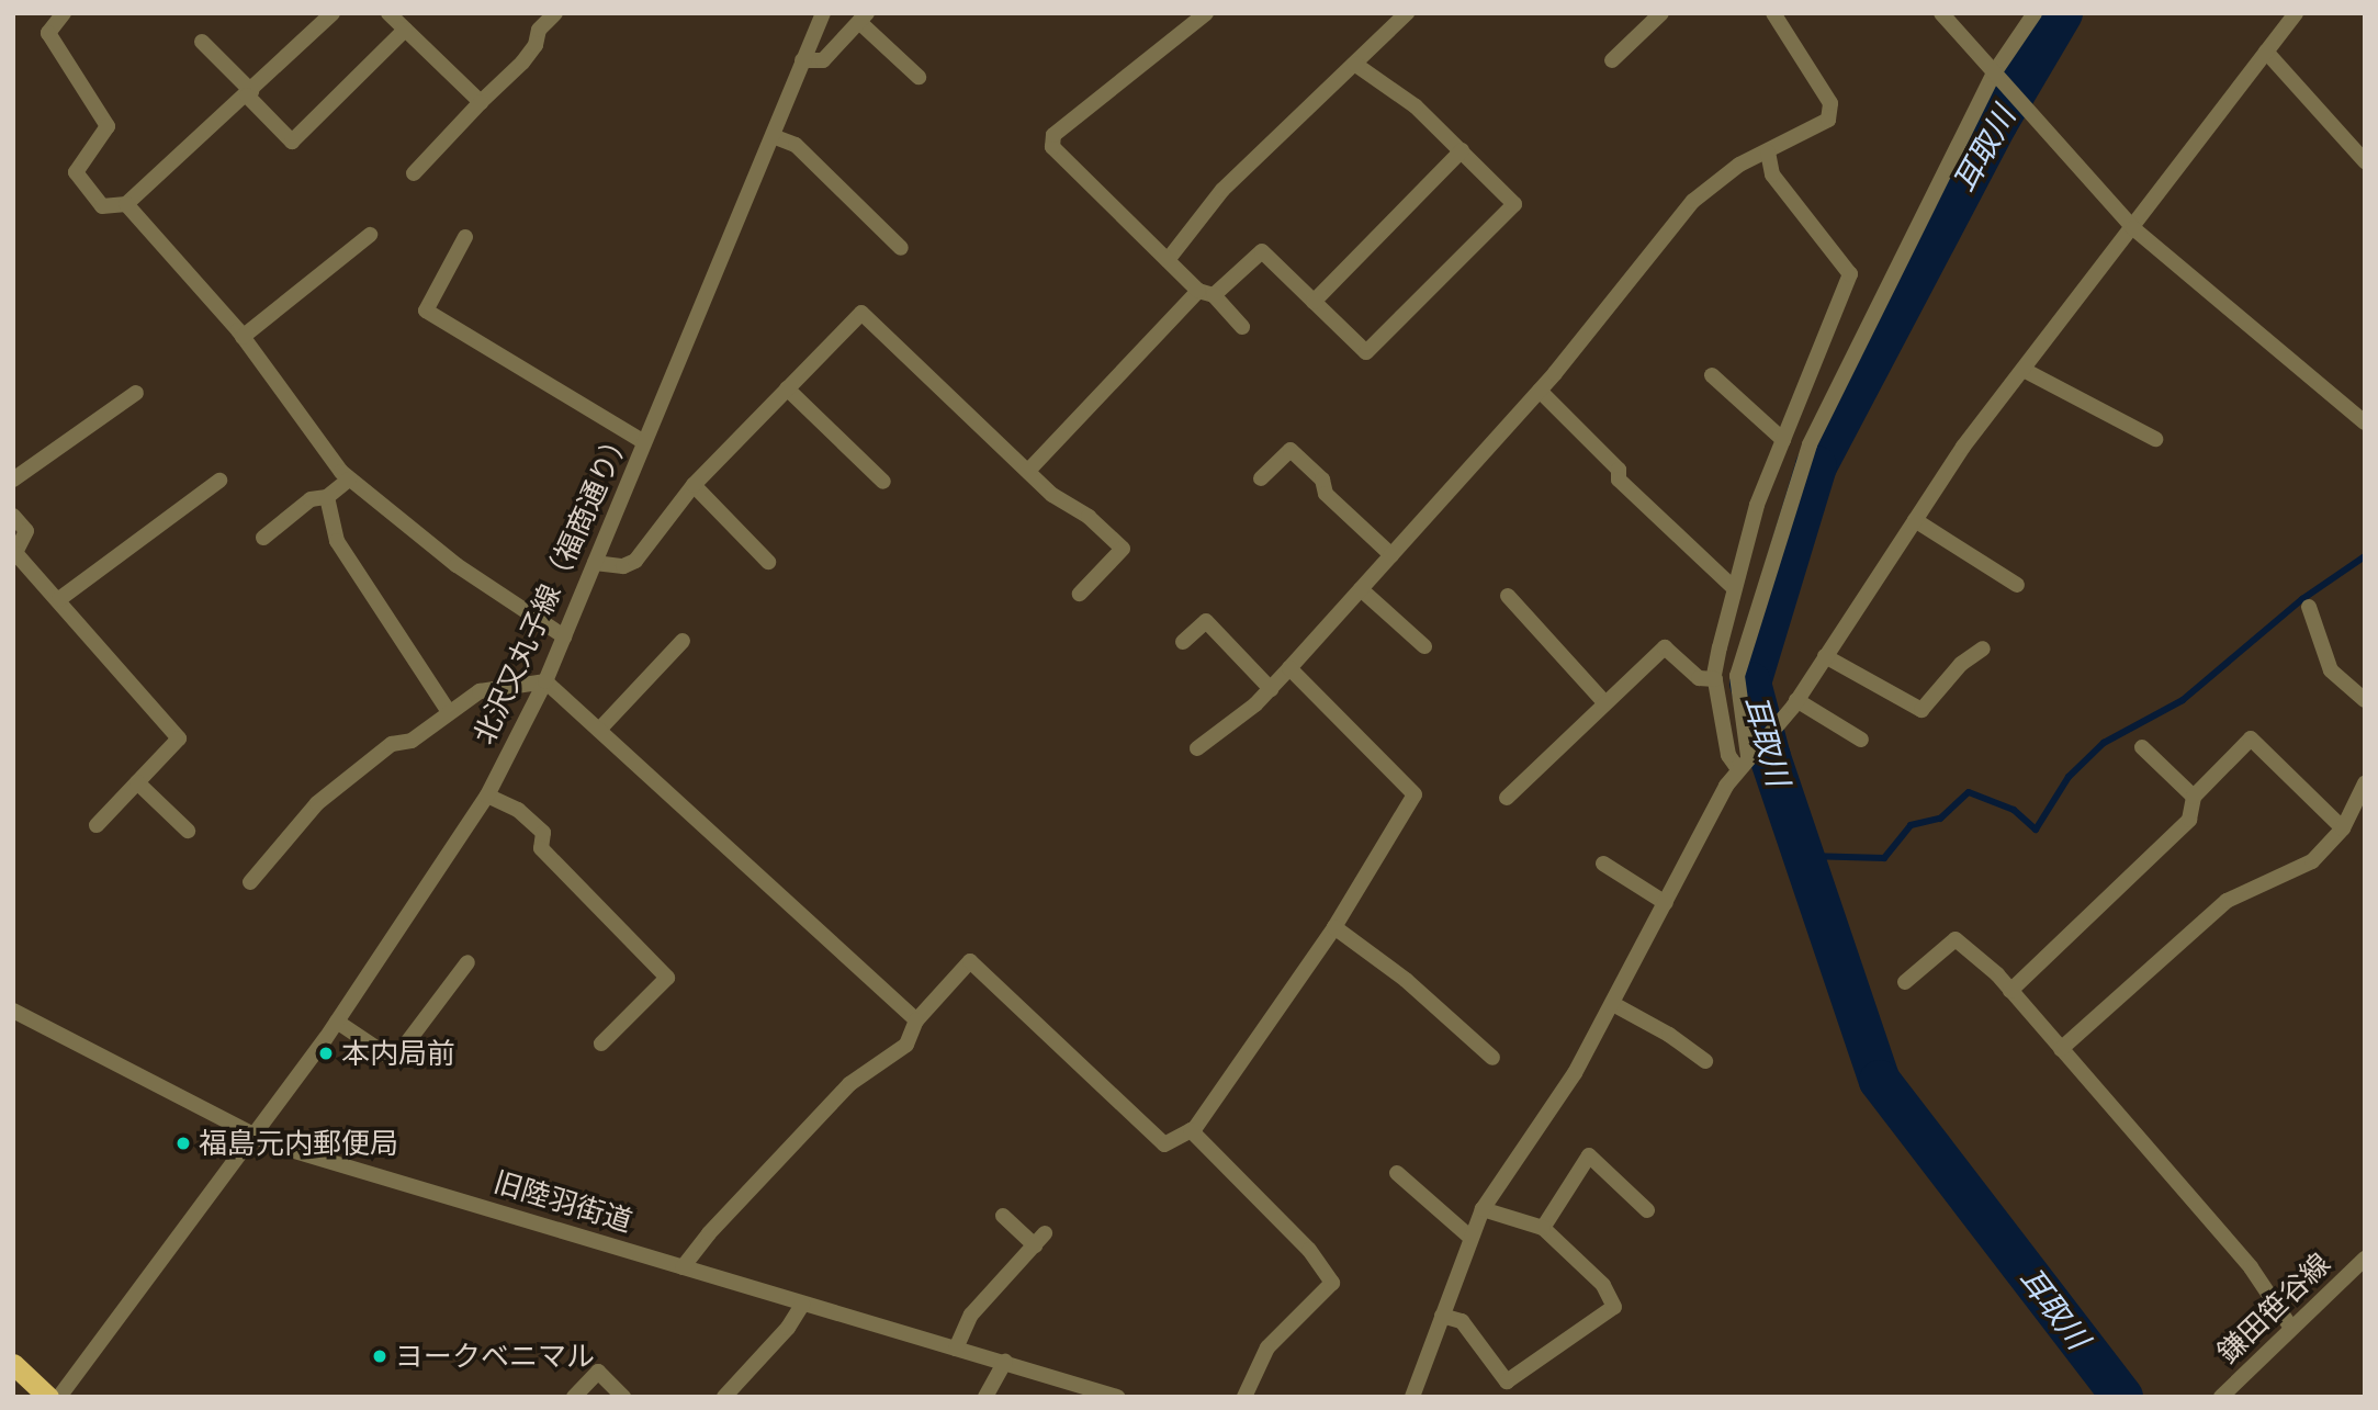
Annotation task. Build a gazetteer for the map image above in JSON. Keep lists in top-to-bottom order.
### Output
{
  "streets": {
    "street": ["北沢又丸子線（福商通り）", "旧陸羽街道", "鎌田笹谷線"]
  },
  "crossings": [
    ["北沢又丸子線（福商通り）", "旧陸羽街道"]
  ],
  "water": ["耳取川"],
  "places": ["本内局前", "福島元内郵便局", "ヨークベニマル"]
}
